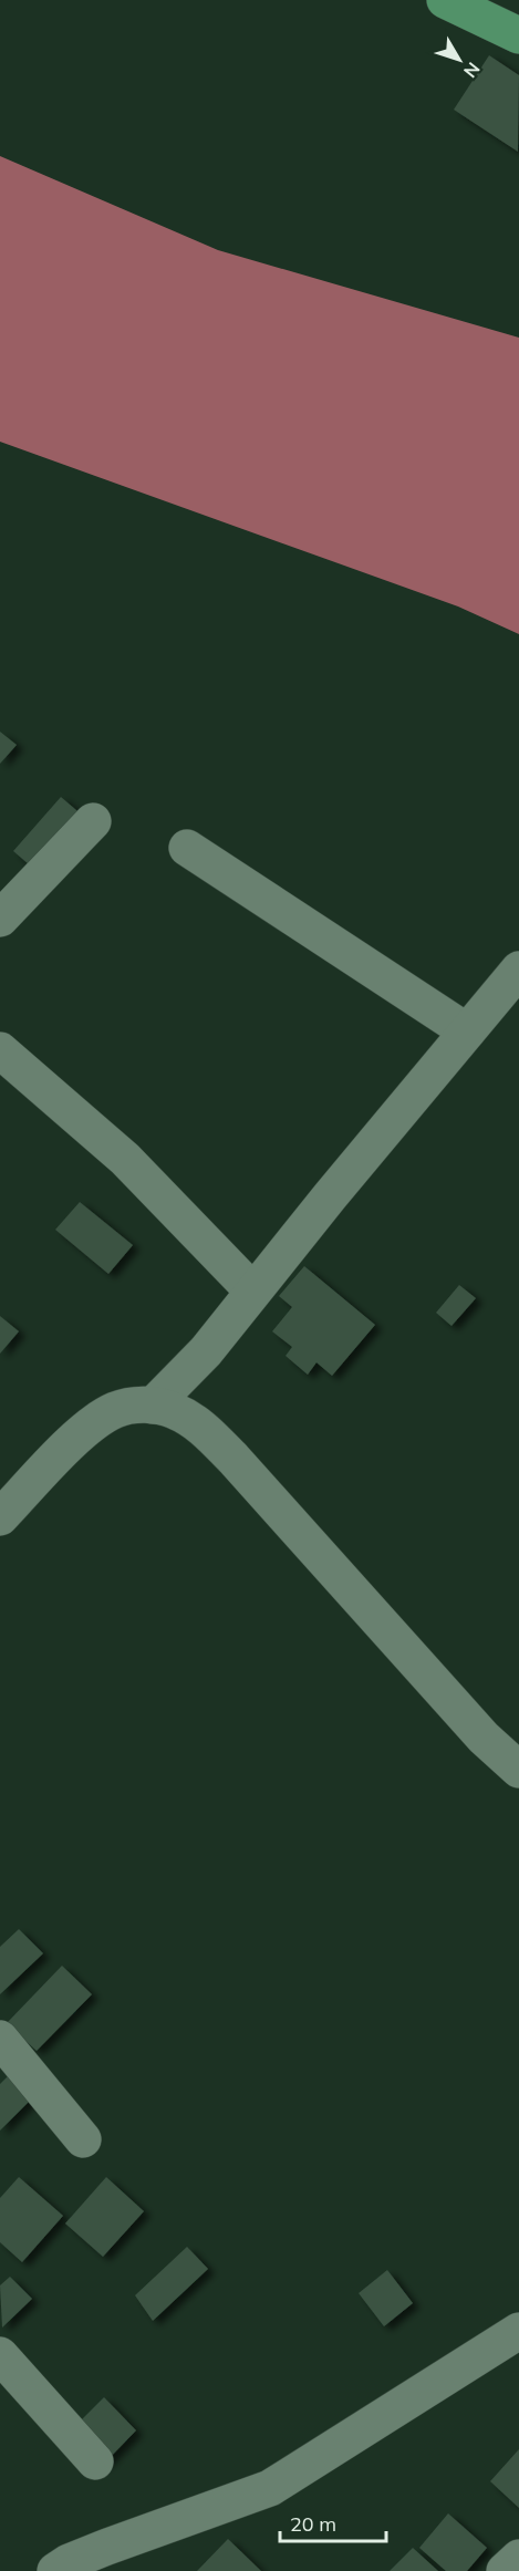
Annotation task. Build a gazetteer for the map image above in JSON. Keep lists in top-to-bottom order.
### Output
{
  "scale_bar": "20 m",
  "north": "bottom right"
}
